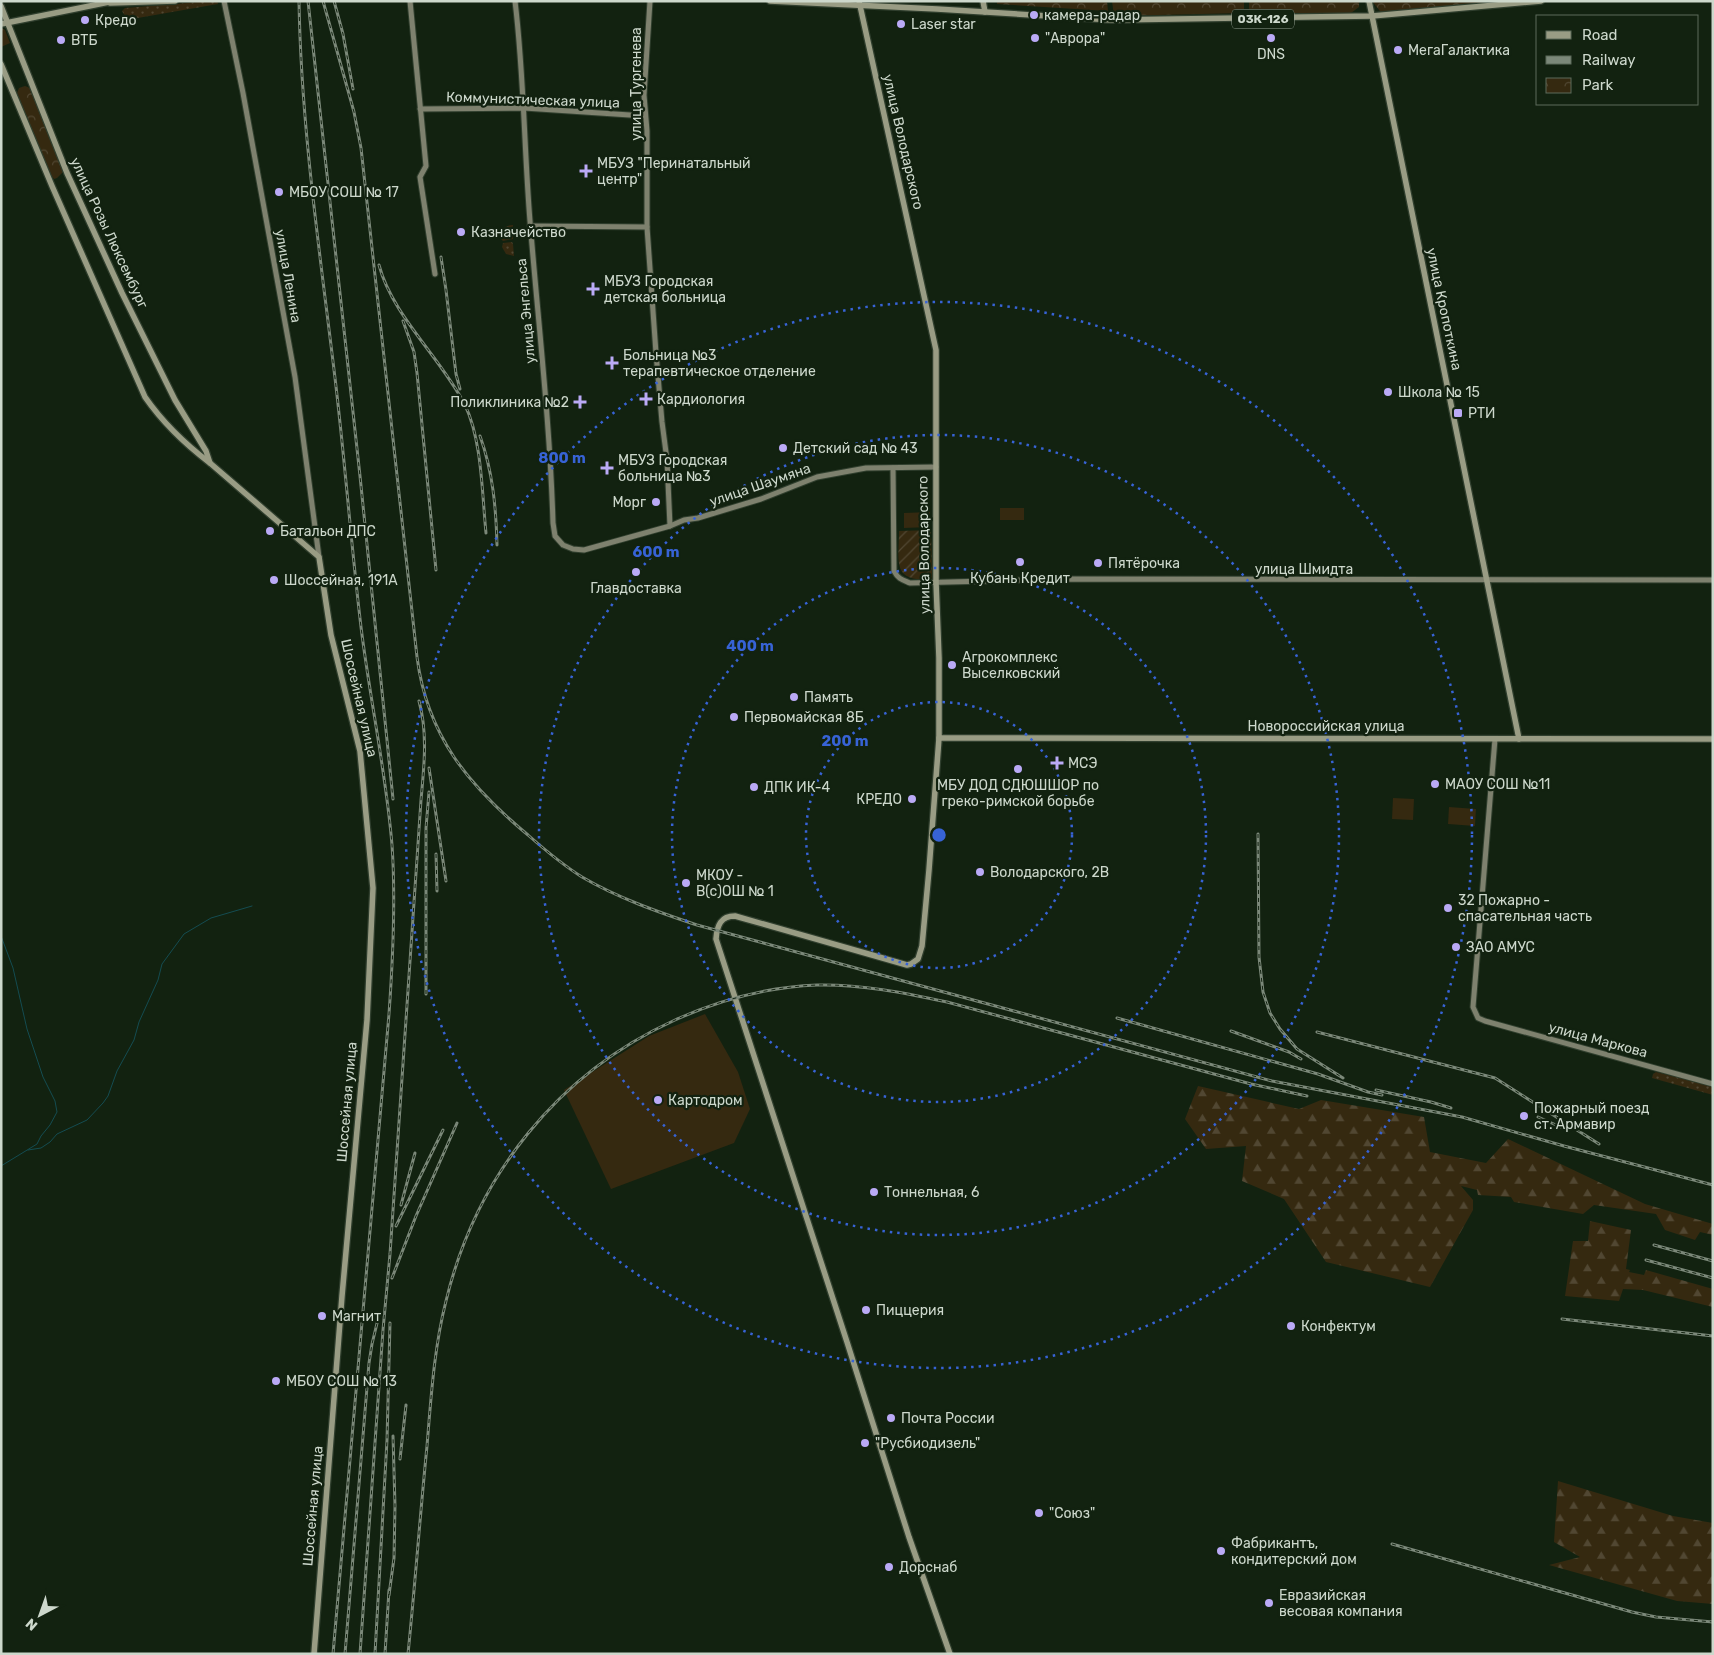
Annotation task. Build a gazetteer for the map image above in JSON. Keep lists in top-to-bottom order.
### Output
{
  "streets": {
    "main road": [
      "03К-126",
      "улица Володарского",
      "улица Розы Люксембург",
      "улица Кропоткина",
      "Шоссейная улица",
      "Новороссийская улица"
    ],
    "street": [
      "улица Тургенева",
      "Коммунистическая улица",
      "улица Ленина",
      "улица Энгельса",
      "улица Шаумяна",
      "улица Шмидта",
      "улица Маркова"
    ]
  },
  "crossings": [
    ["03К-126", "улица Кропоткина"],
    ["улица Тургенева", "Коммунистическая улица"],
    ["улица Тургенева", "улица Шаумяна"],
    ["Коммунистическая улица", "улица Энгельса"],
    ["улица Володарского", "улица Шаумяна"],
    ["улица Володарского", "улица Шмидта"],
    ["улица Володарского", "Новороссийская улица"],
    ["улица Розы Люксембург", "улица Ленина"],
    ["улица Розы Люксембург", "Шоссейная улица"],
    ["улица Ленина", "Шоссейная улица"],
    ["улица Кропоткина", "улица Шмидта"],
    ["улица Кропоткина", "Новороссийская улица"],
    ["улица Энгельса", "улица Шаумяна"],
    ["Новороссийская улица", "улица Маркова"]
  ],
  "places": {
    "other": [
      "камера-радар",
      "Кредо",
      "Laser star",
      "\"Аврора\"",
      "DNS",
      "ВТБ",
      "МегаГалактика",
      "МБОУ СОШ № 17",
      "Казначейство",
      "Школа № 15",
      "Детский сад № 43",
      "Морг",
      "Батальон ДПС",
      "Кубань Кредит",
      "Пятёрочка",
      "Главдоставка",
      "Шоссейная, 191А",
      "Агрокомплекс Выселковский",
      "Память",
      "Первомайская 8Б",
      "МБУ ДОД СДЮШШОР по греко-римской борьбе",
      "МАОУ СОШ №11",
      "ДПК ИК-4",
      "КРЕДО",
      "Володарского, 2В",
      "МКОУ - В(с)ОШ № 1",
      "32 Пожарно - спасательная часть",
      "ЗАО АМУС",
      "Картодром",
      "Пожарный поезд ст. Армавир",
      "Тоннельная, 6",
      "Пиццерия",
      "Магнит",
      "Конфектум",
      "МБОУ СОШ № 13",
      "Почта России",
      "\"Русбиодизель\"",
      "\"Союз\"",
      "Фабрикантъ, кондитерский дом",
      "Дорснаб",
      "Евразийская весовая компания"
    ],
    "health": [
      "МБУЗ \"Перинатальный центр\"",
      "МБУЗ Городская детская больница",
      "Больница №3 терапевтическое отделение",
      "Кардиология",
      "Поликлиника №2",
      "МБУЗ Городская больница №3",
      "МСЭ"
    ],
    "transit": ["РТИ"]
  },
  "legend": ["Road", "Railway", "Park"],
  "north": "bottom left",
  "rings": [
    "800 m",
    "600 m",
    "400 m",
    "200 m"
  ]
}
